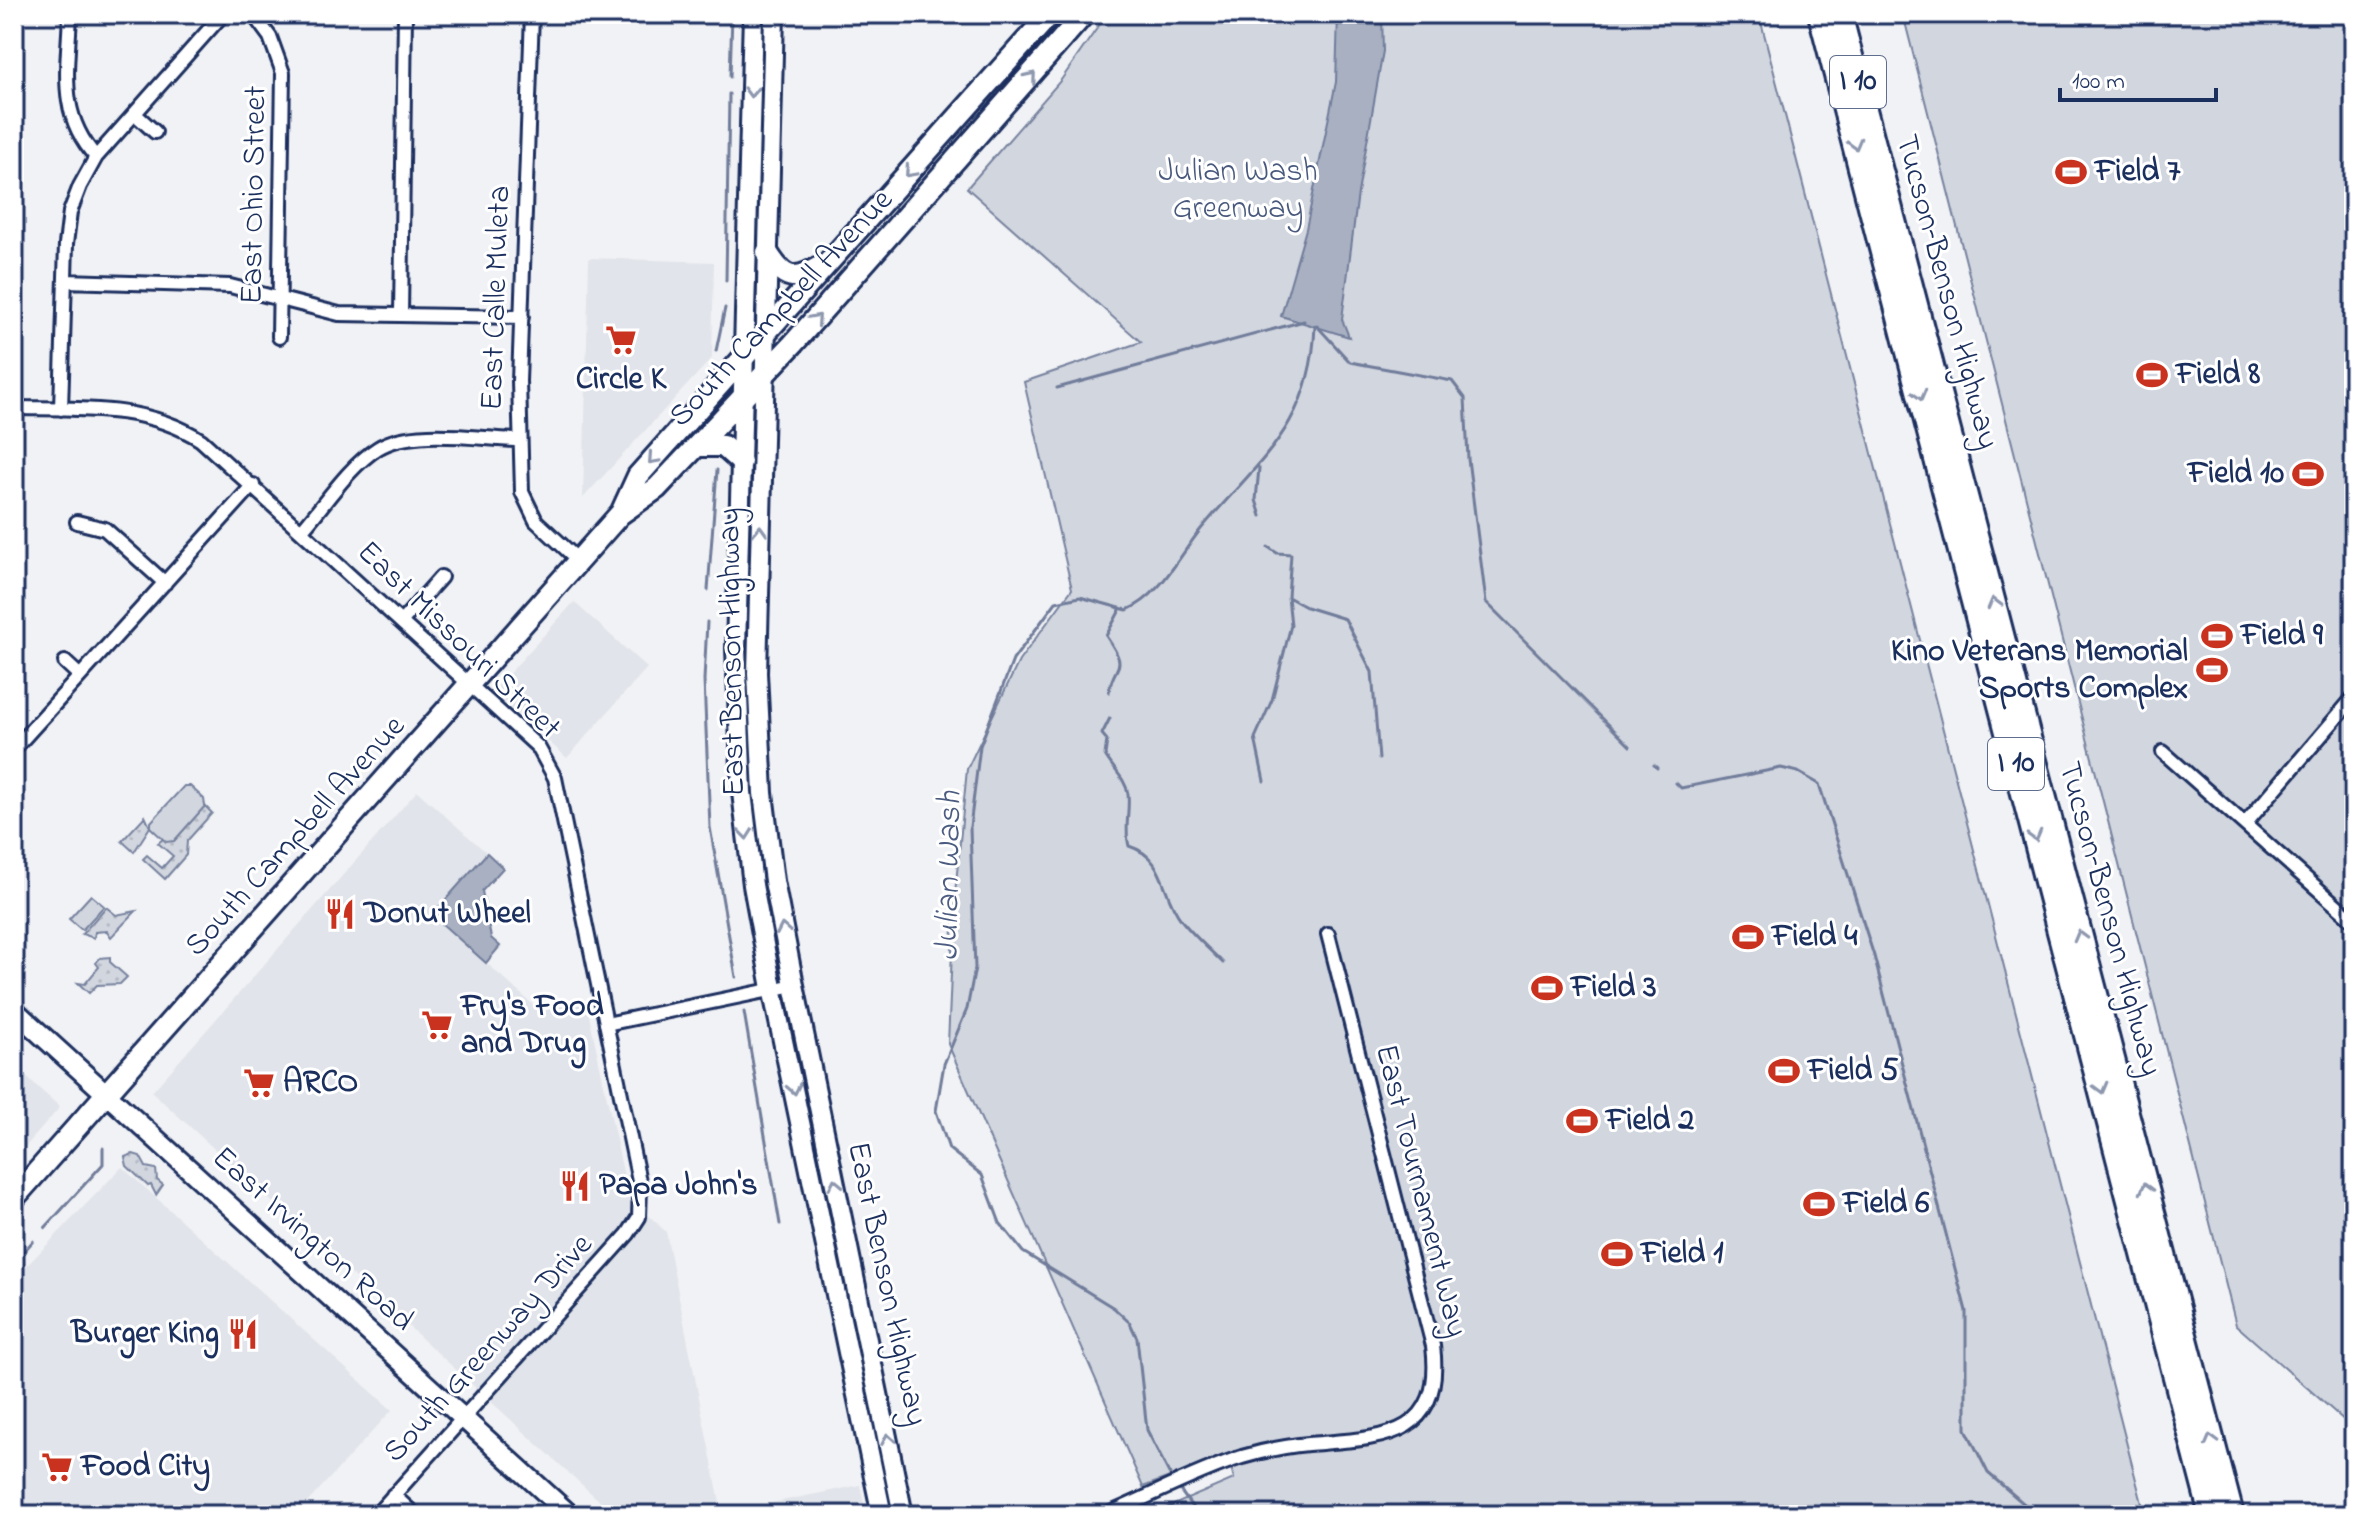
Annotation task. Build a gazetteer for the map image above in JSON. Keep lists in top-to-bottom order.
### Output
{
  "streets": {
    "highway": ["I 10", "Tucson–Benson Highway"],
    "main road": ["South Campbell Avenue", "East Benson Highway", "East Irvington Road"],
    "street": [
      "East Ohio Street",
      "East Calle Muleta",
      "East Missouri Street",
      "East Tournament Way",
      "South Greenway Drive"
    ]
  },
  "crossings": [
    ["East Calle Muleta", "South Campbell Avenue"],
    ["South Campbell Avenue", "East Missouri Street"],
    ["South Campbell Avenue", "East Benson Highway"],
    ["South Campbell Avenue", "East Irvington Road"],
    ["East Missouri Street", "South Greenway Drive"],
    ["East Irvington Road", "South Greenway Drive"]
  ],
  "water": ["Julian Wash"],
  "parks": ["Julian Wash Greenway"],
  "places": {
    "sports": [
      "Field 7",
      "Field 8",
      "Field 10",
      "Field 9",
      "Kino Veterans Memorial Sports Complex",
      "Field 4",
      "Field 3",
      "Field 5",
      "Field 2",
      "Field 6",
      "Field 1"
    ],
    "supermarket": [
      "Circle K",
      "Fry's Food and Drug",
      "ARCO",
      "Food City"
    ],
    "restaurant": ["Donut Wheel", "Papa John's", "Burger King"]
  },
  "scale_bar": "100 m"
}
